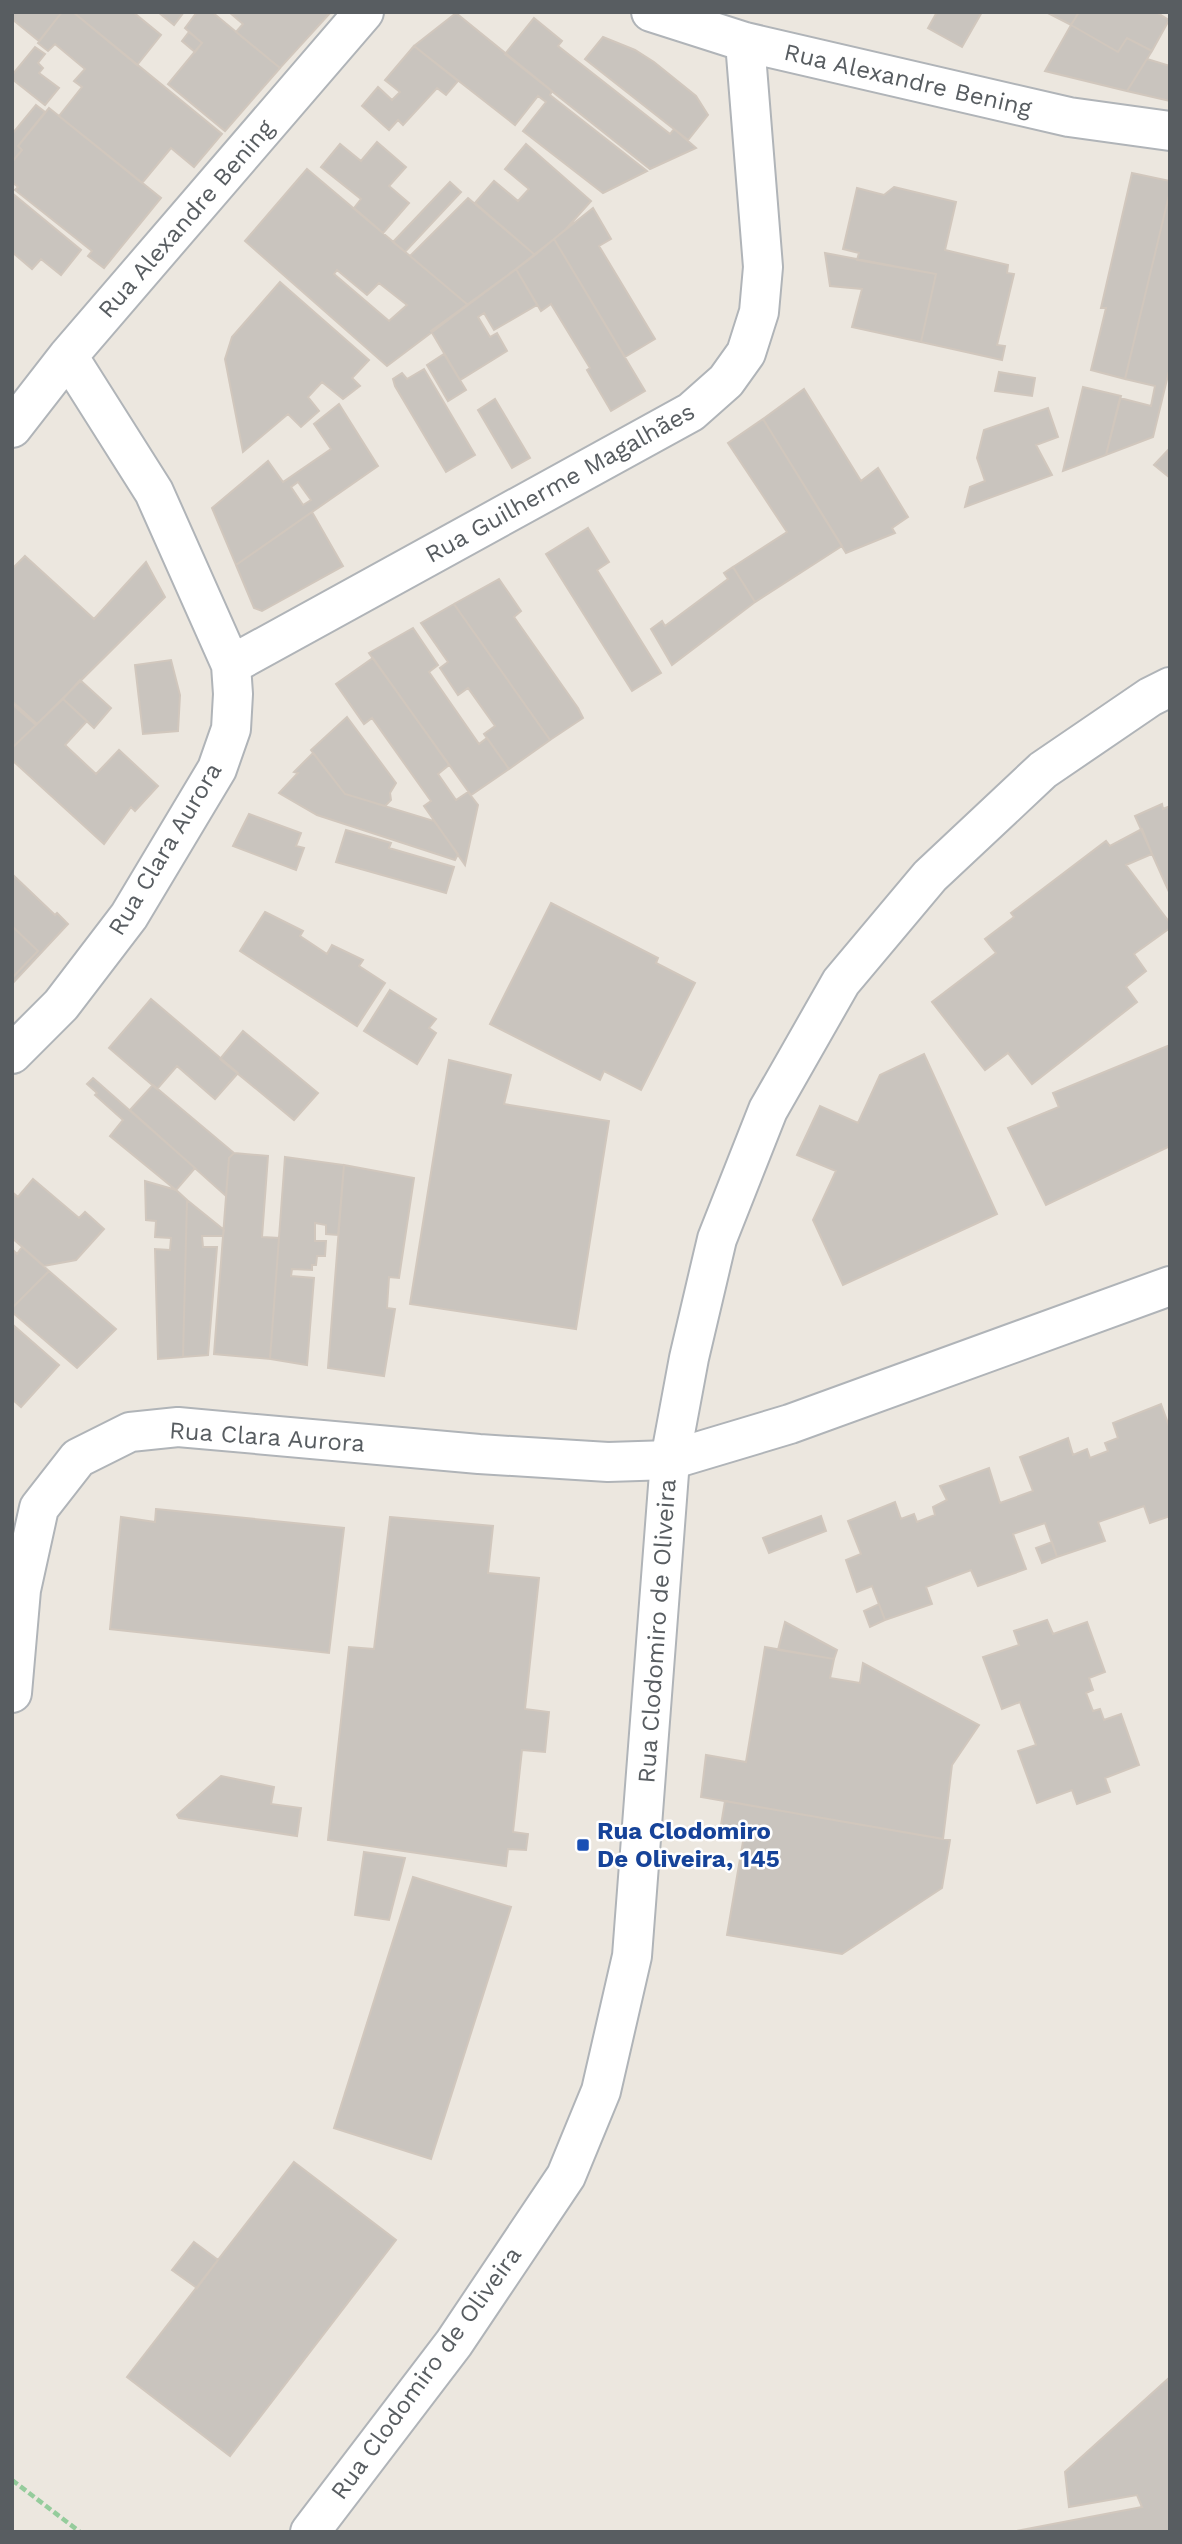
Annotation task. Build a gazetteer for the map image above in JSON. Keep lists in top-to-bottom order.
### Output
{
  "streets": {
    "street": [
      "Rua Alexandre Bening",
      "Rua Guilherme Magalhães",
      "Rua Clara Aurora",
      "Rua Clodomiro de Oliveira"
    ]
  },
  "crossings": [
    ["Rua Alexandre Bening", "Rua Guilherme Magalhães"],
    ["Rua Alexandre Bening", "Rua Clara Aurora"],
    ["Rua Guilherme Magalhães", "Rua Clara Aurora"],
    ["Rua Clara Aurora", "Rua Clodomiro de Oliveira"]
  ],
  "places": {
    "transit": ["Rua Clodomiro De Oliveira, 145"]
  }
}
